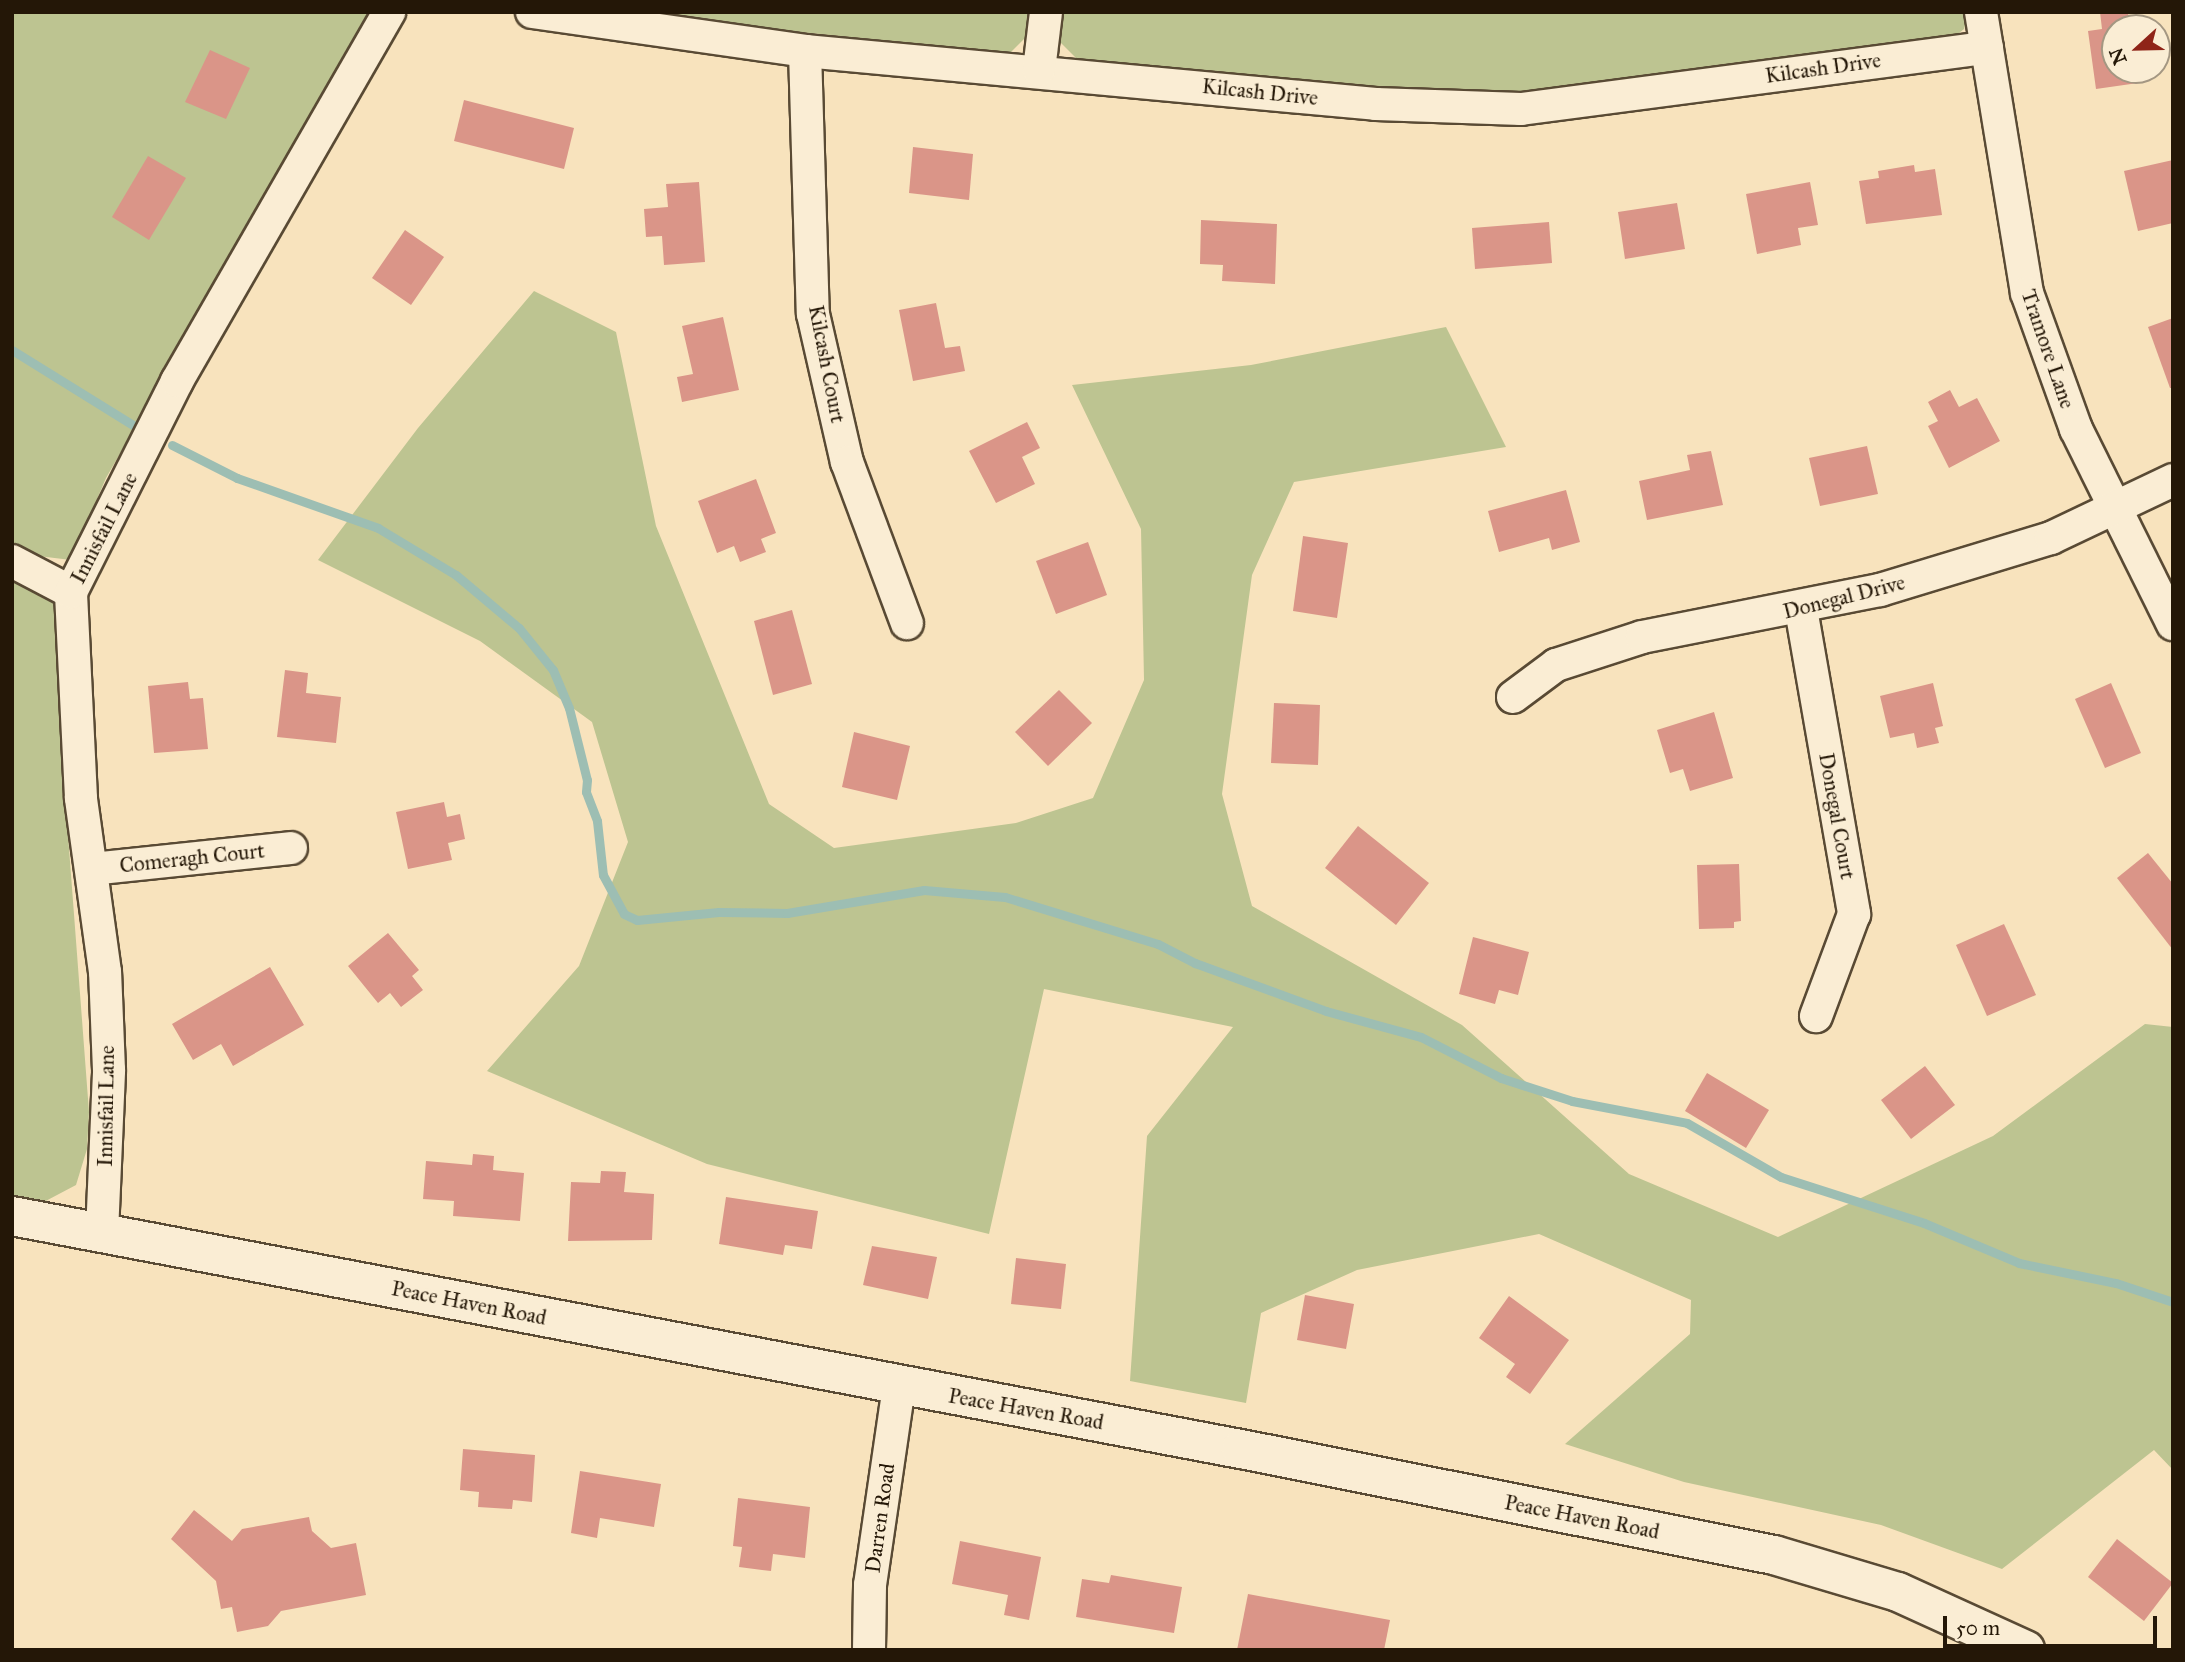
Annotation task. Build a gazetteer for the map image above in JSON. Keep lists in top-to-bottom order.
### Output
{
  "streets": {
    "main road": ["Peace Haven Road"],
    "street": [
      "Kilcash Drive",
      "Tramore Lane",
      "Kilcash Court",
      "Innisfail Lane",
      "Donegal Drive",
      "Donegal Court",
      "Comeragh Court",
      "Darren Road"
    ]
  },
  "crossings": [
    ["Kilcash Drive", "Tramore Lane"],
    ["Kilcash Drive", "Kilcash Court"],
    ["Tramore Lane", "Donegal Drive"],
    ["Innisfail Lane", "Comeragh Court"],
    ["Innisfail Lane", "Peace Haven Road"],
    ["Donegal Drive", "Donegal Court"],
    ["Peace Haven Road", "Darren Road"]
  ],
  "scale_bar": "50 m",
  "north": "left"
}
